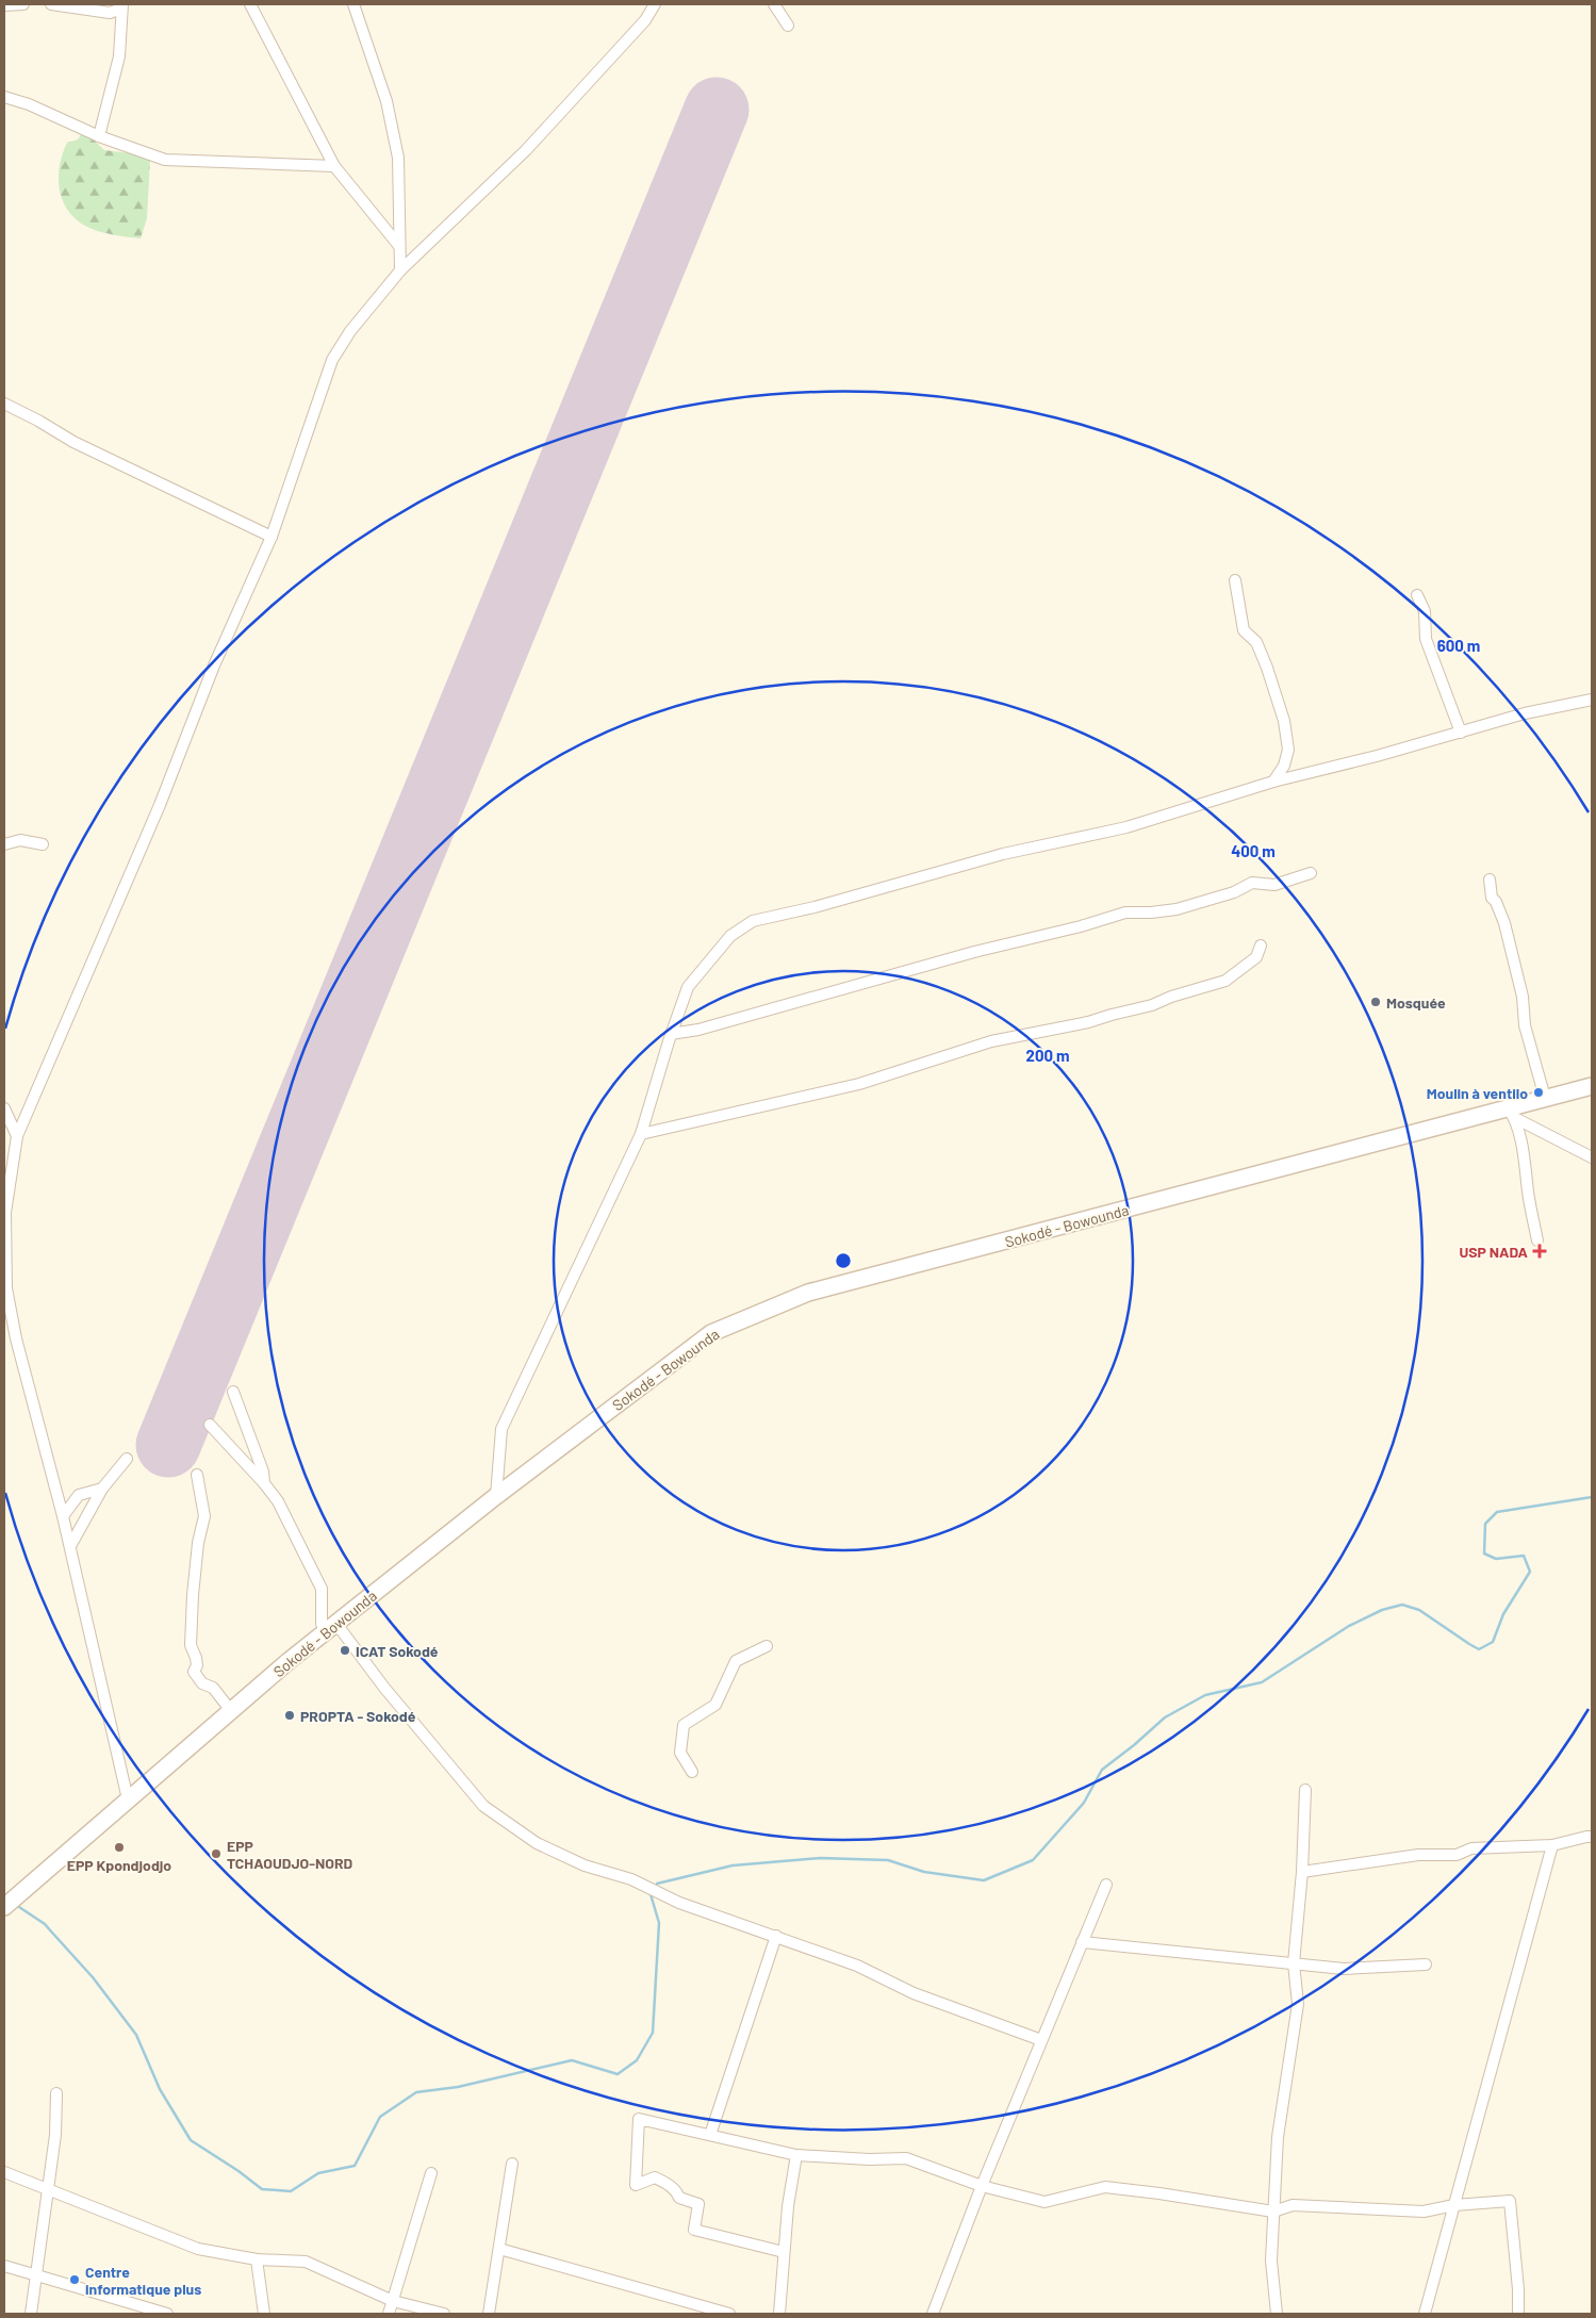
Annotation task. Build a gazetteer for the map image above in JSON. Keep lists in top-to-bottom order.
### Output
{
  "streets": {
    "main road": ["Sokodé - Bowounda"]
  },
  "places": {
    "other": [
      "Mosquée",
      "Moulin à ventilo",
      "ICAT Sokodé",
      "PROPTA - Sokodé",
      "EPP Kpondjodjo",
      "EPP TCHAOUDJO-NORD",
      "Centre informatique plus"
    ],
    "health": ["USP NADA"]
  },
  "rings": ["600 m", "400 m", "200 m"]
}
